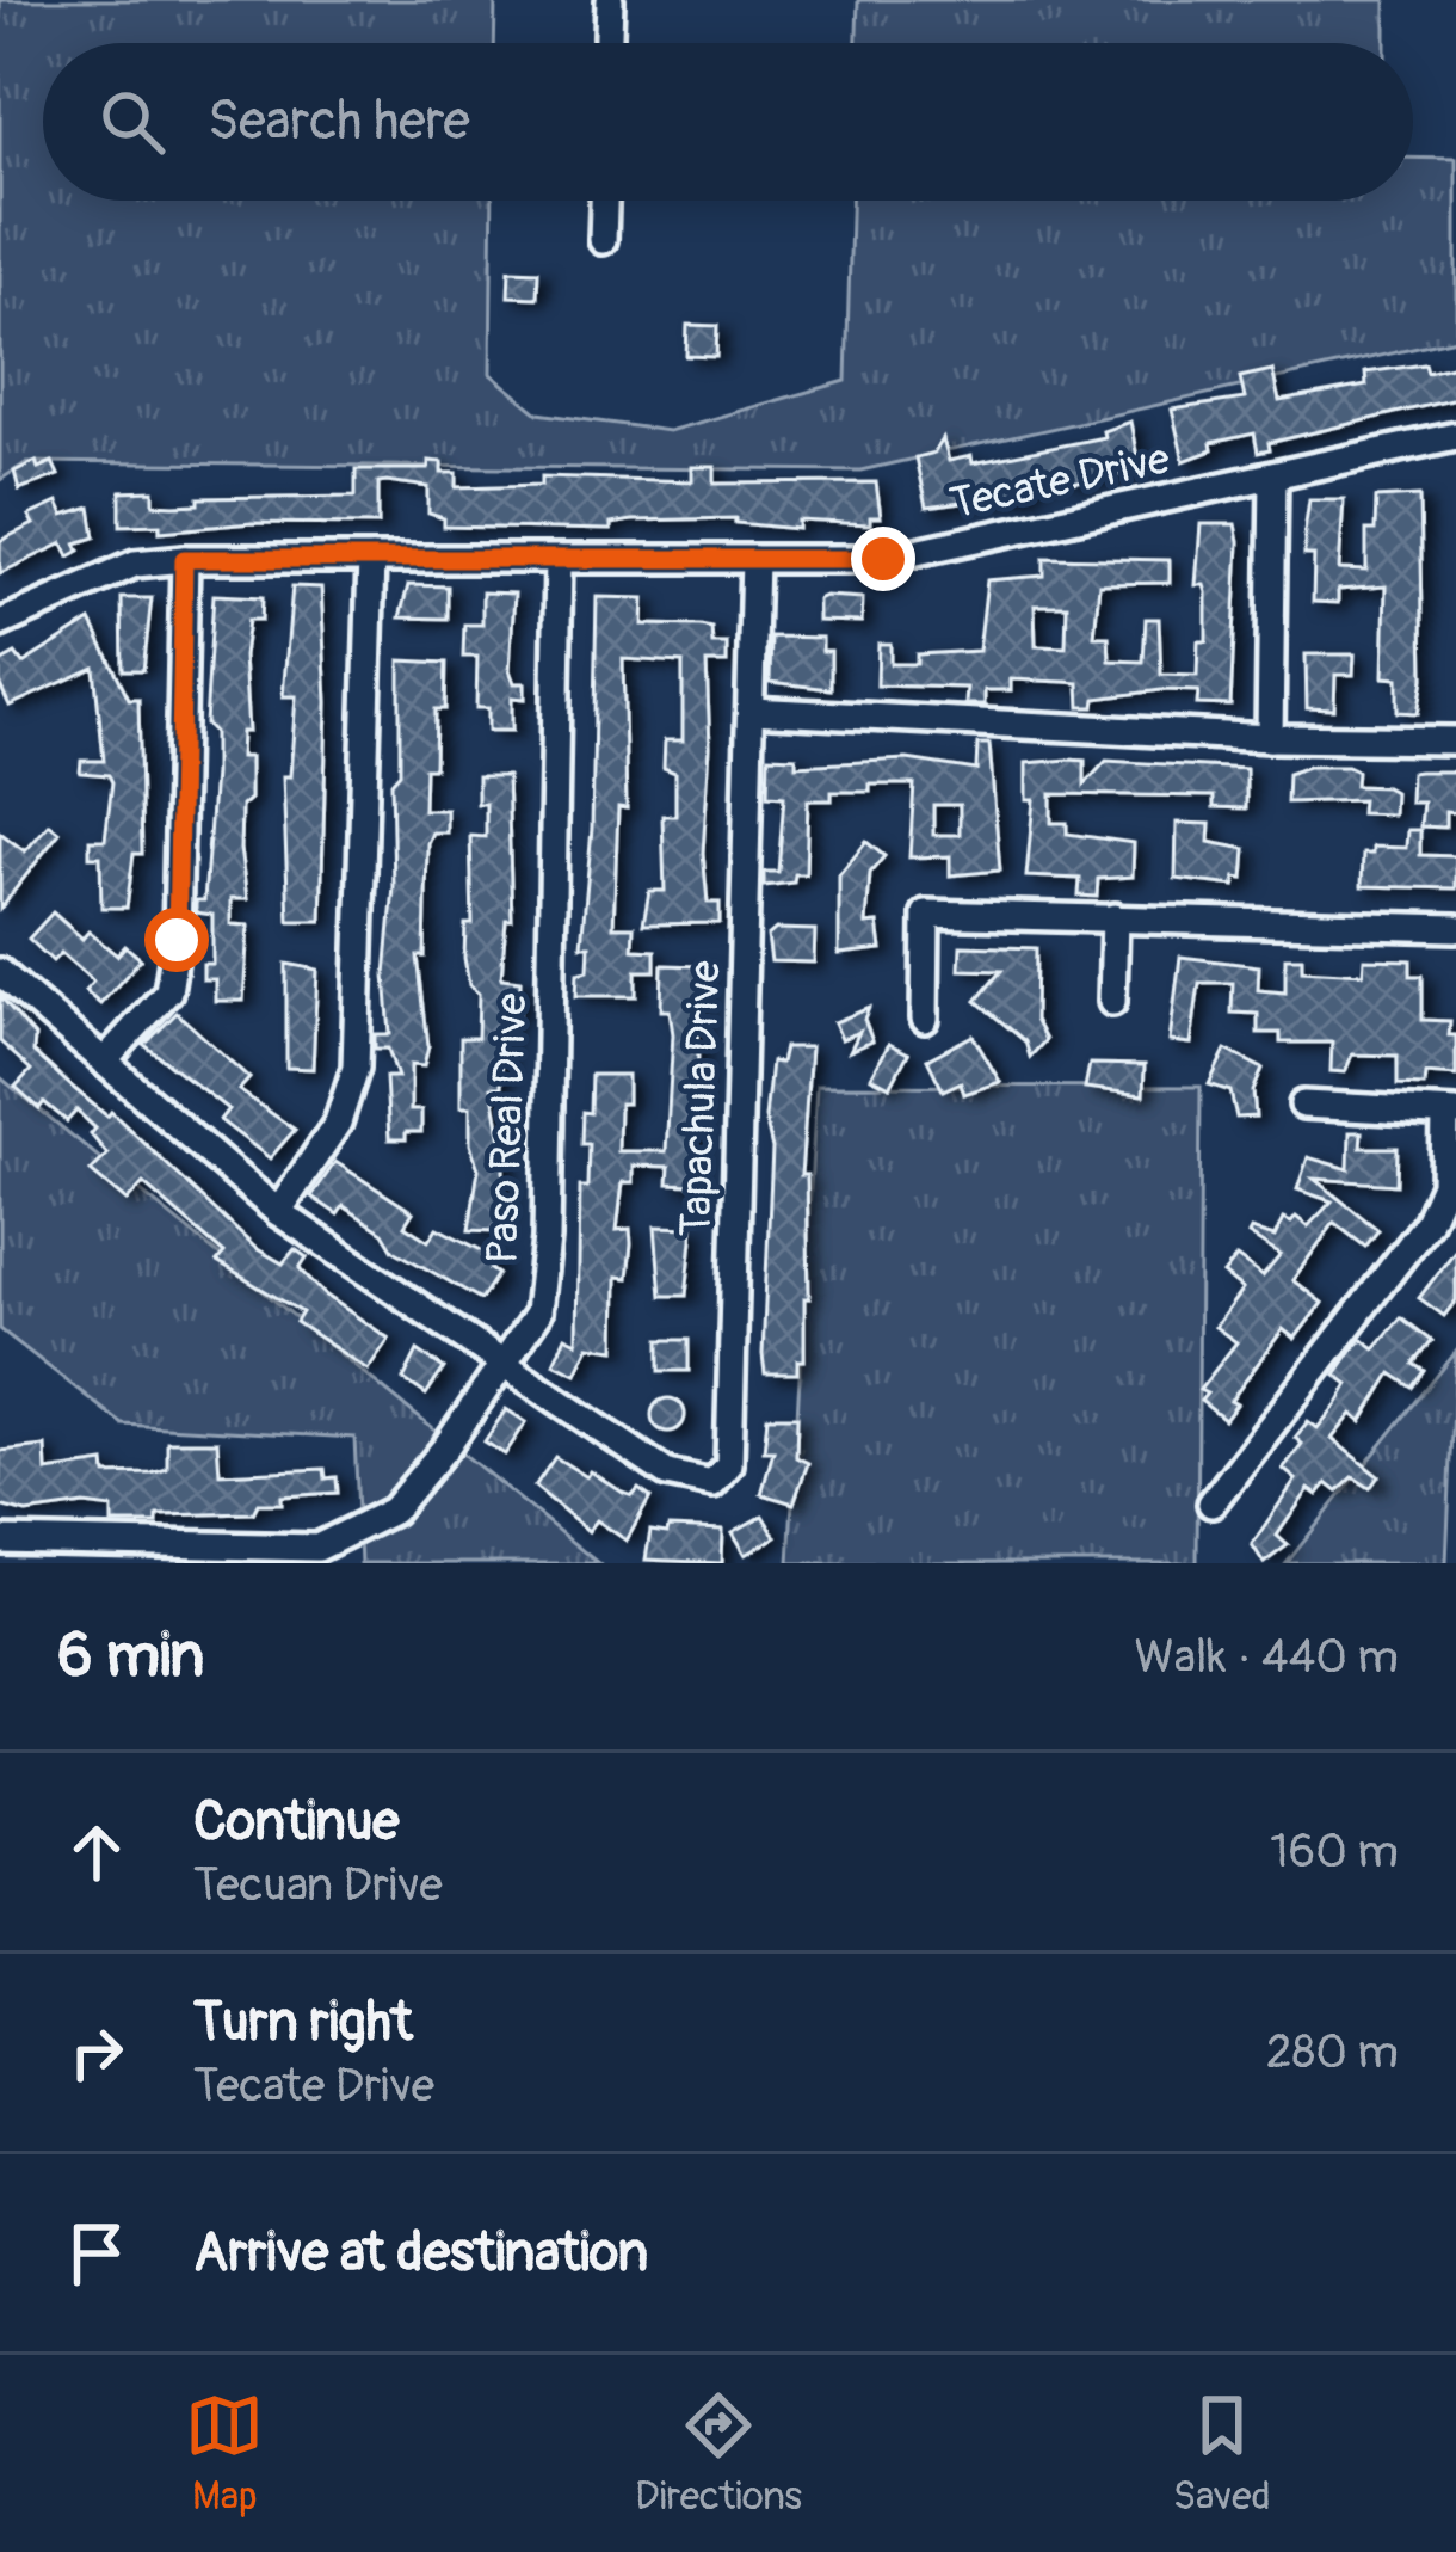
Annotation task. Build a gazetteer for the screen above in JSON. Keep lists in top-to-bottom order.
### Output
{
  "streets": {
    "street": ["Tecate Drive", "Tapachula Drive", "Paso Real Drive"]
  },
  "crossings": [
    ["Tecate Drive", "Tapachula Drive"],
    ["Tecate Drive", "Paso Real Drive"],
    ["Tapachula Drive", "Paso Real Drive"]
  ],
  "page": {
    "search": "Search here",
    "heading": ["6 min", "Walk · 440 m"],
    "list": [
      ["Continue", "Tecuan Drive", "160 m"],
      ["Turn right", "Tecate Drive", "280 m"],
      "Arrive at destination"
    ],
    "nav": ["Map", "Directions", "Saved"]
  }
}
